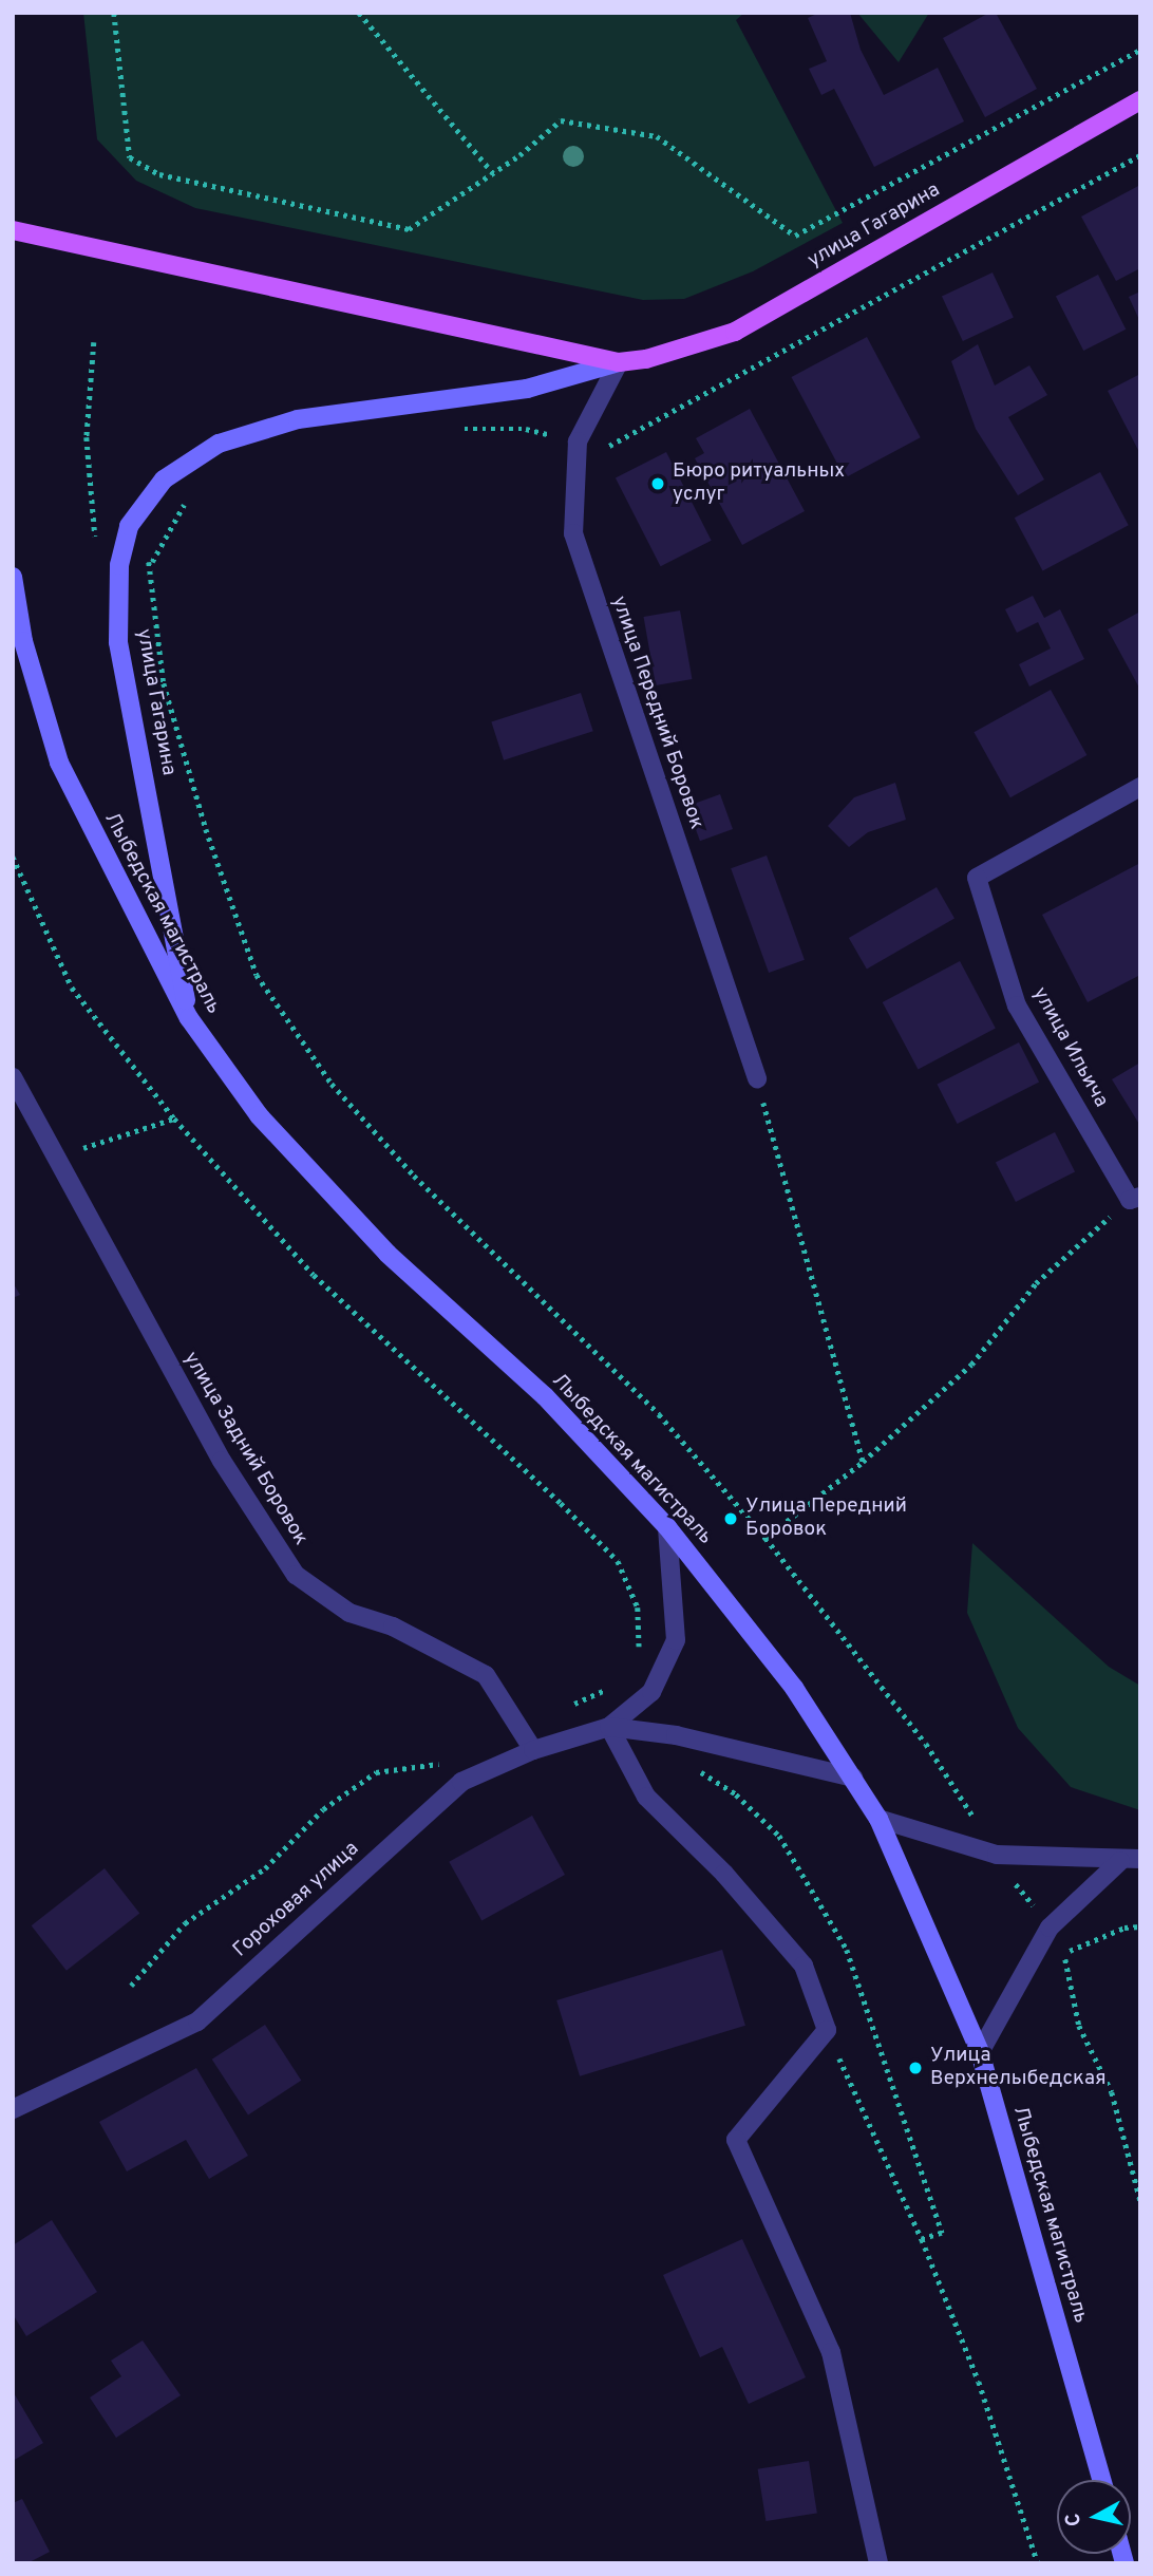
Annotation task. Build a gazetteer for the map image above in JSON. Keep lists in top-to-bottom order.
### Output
{
  "streets": {
    "main road": ["улица Гагарина", "Лыбедская магистраль"],
    "street": [
      "улица Передний Боровок",
      "улица Ильича",
      "улица Задний Боровок",
      "Гороховая улица"
    ]
  },
  "crossings": [
    ["улица Гагарина", "улица Передний Боровок"],
    ["улица Гагарина", "Лыбедская магистраль"],
    ["Лыбедская магистраль", "Гороховая улица"],
    ["улица Задний Боровок", "Гороховая улица"]
  ],
  "places": ["Бюро ритуальных услуг", "Улица Передний Боровок", "Улица Верхнелыбедская"],
  "north": "left"
}
